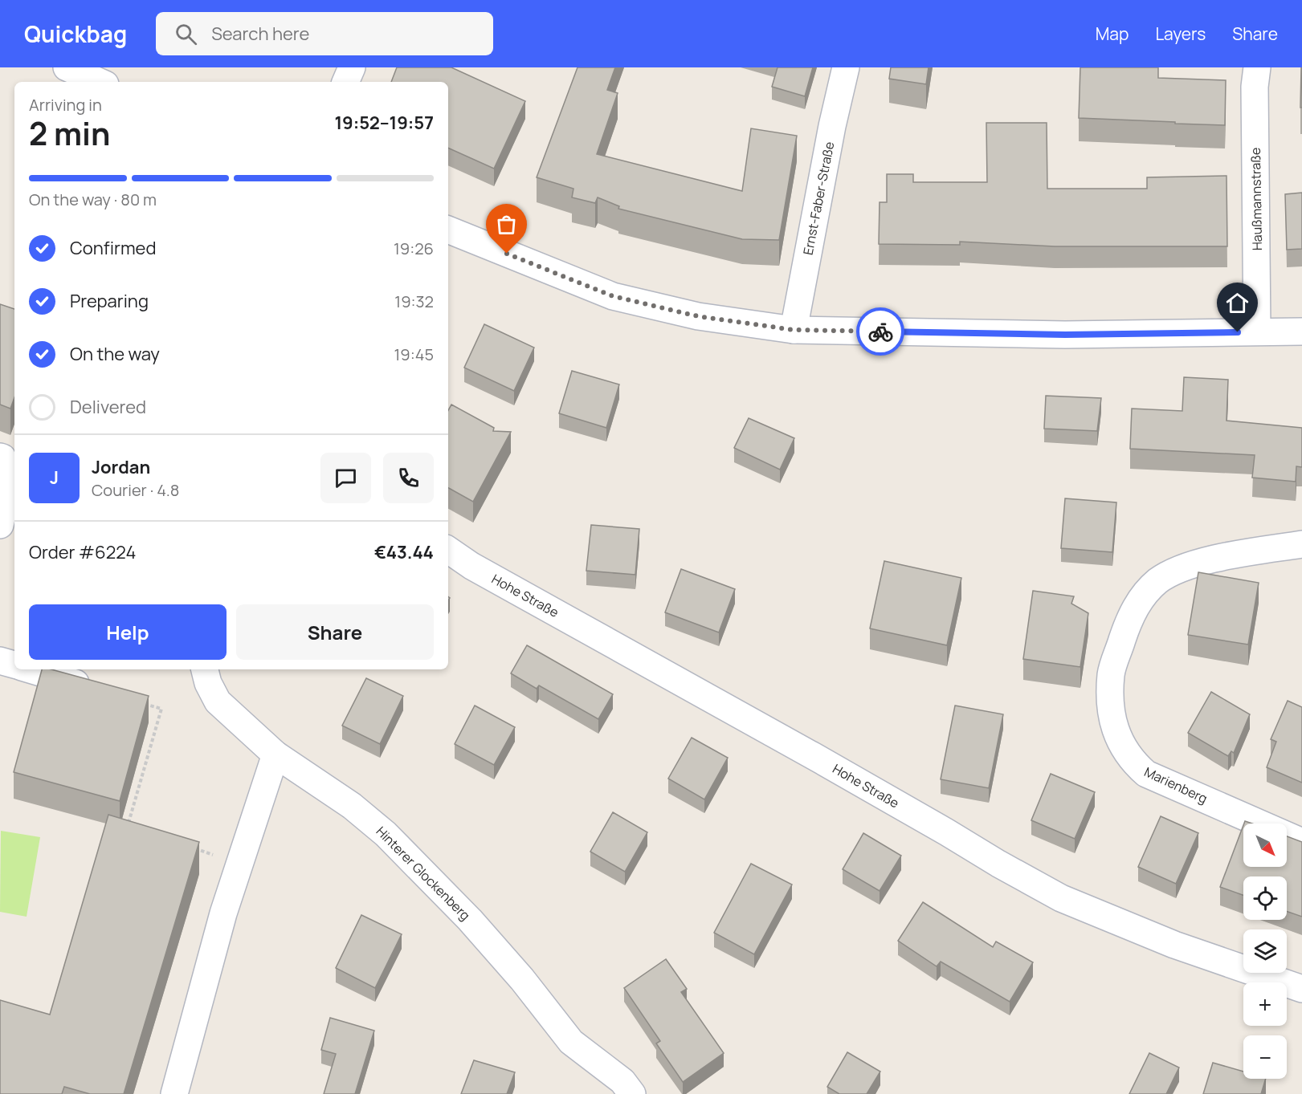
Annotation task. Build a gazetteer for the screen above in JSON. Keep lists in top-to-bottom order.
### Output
{
  "streets": {
    "street": [
      "Ernst-Faber-Straße",
      "Haußmannstraße",
      "Hohe Straße",
      "Marienberg",
      "Hinterer Glockenberg"
    ]
  },
  "north": "bottom right",
  "page": {
    "header": "Quickbag",
    "search": "Search here",
    "nav": ["Map", "Layers", "Share"],
    "heading": ["2 min", "Arriving in", "19:52–19:57"],
    "panel": [
      "Jordan",
      "Courier · 4.8",
      "Order #6224",
      "€43.44"
    ],
    "bar": "On the way · 80 m",
    "list": [
      ["Confirmed", "19:26"],
      ["Preparing", "19:32"],
      ["On the way", "19:45"],
      "Delivered"
    ],
    "round": "J",
    "buttons": ["Help", "Share"],
    "map_buttons": ["+", "−"]
  }
}
